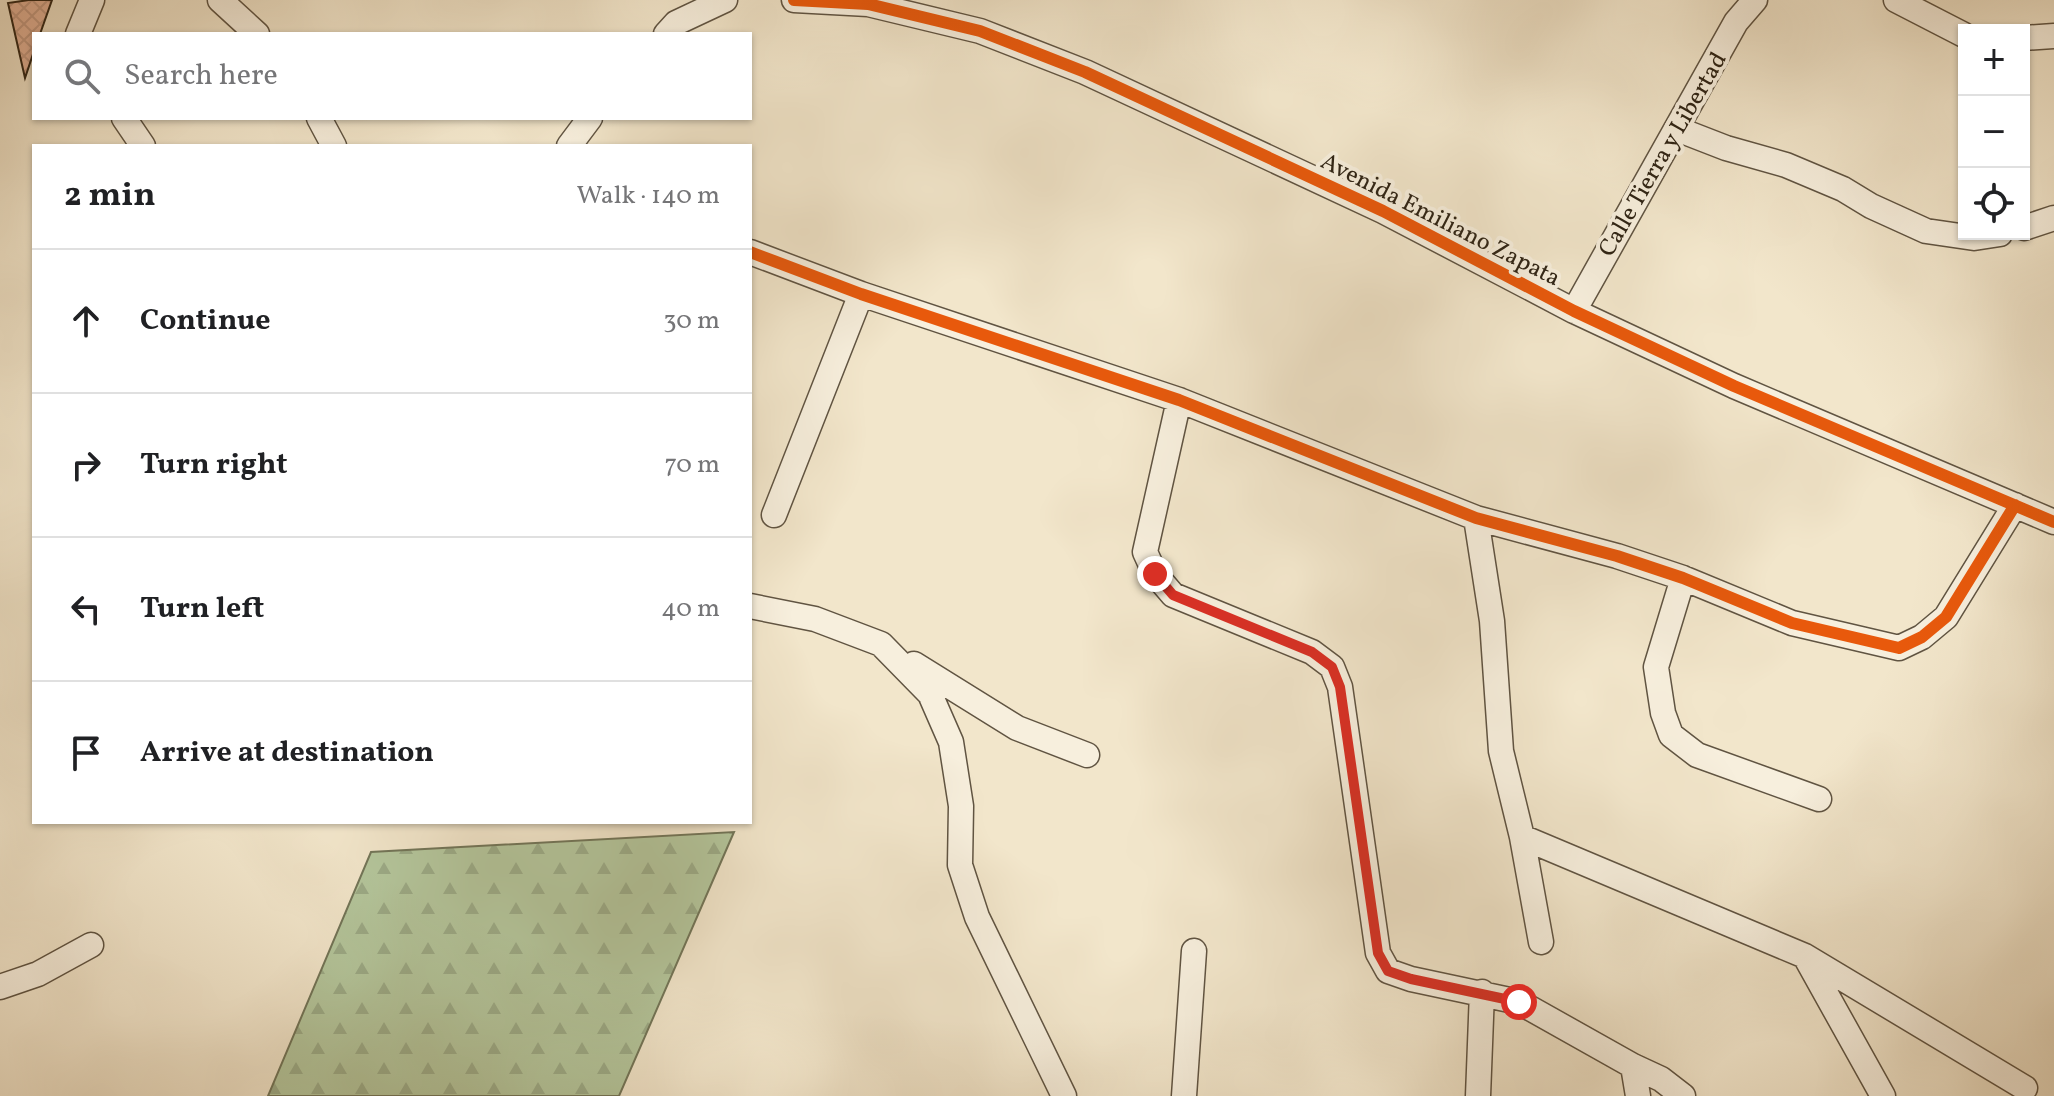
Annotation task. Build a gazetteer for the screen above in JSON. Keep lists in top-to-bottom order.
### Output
{
  "streets": {
    "street": ["Calle Tierra y Libertad", "Avenida Emiliano Zapata"]
  },
  "crossings": [
    ["Calle Tierra y Libertad", "Avenida Emiliano Zapata"]
  ],
  "page": {
    "map_buttons": ["+", "−"],
    "search": "Search here",
    "heading": ["2 min", "Walk · 140 m"],
    "list": [
      ["Continue", "30 m"],
      ["Turn right", "70 m"],
      ["Turn left", "40 m"],
      "Arrive at destination"
    ]
  }
}
